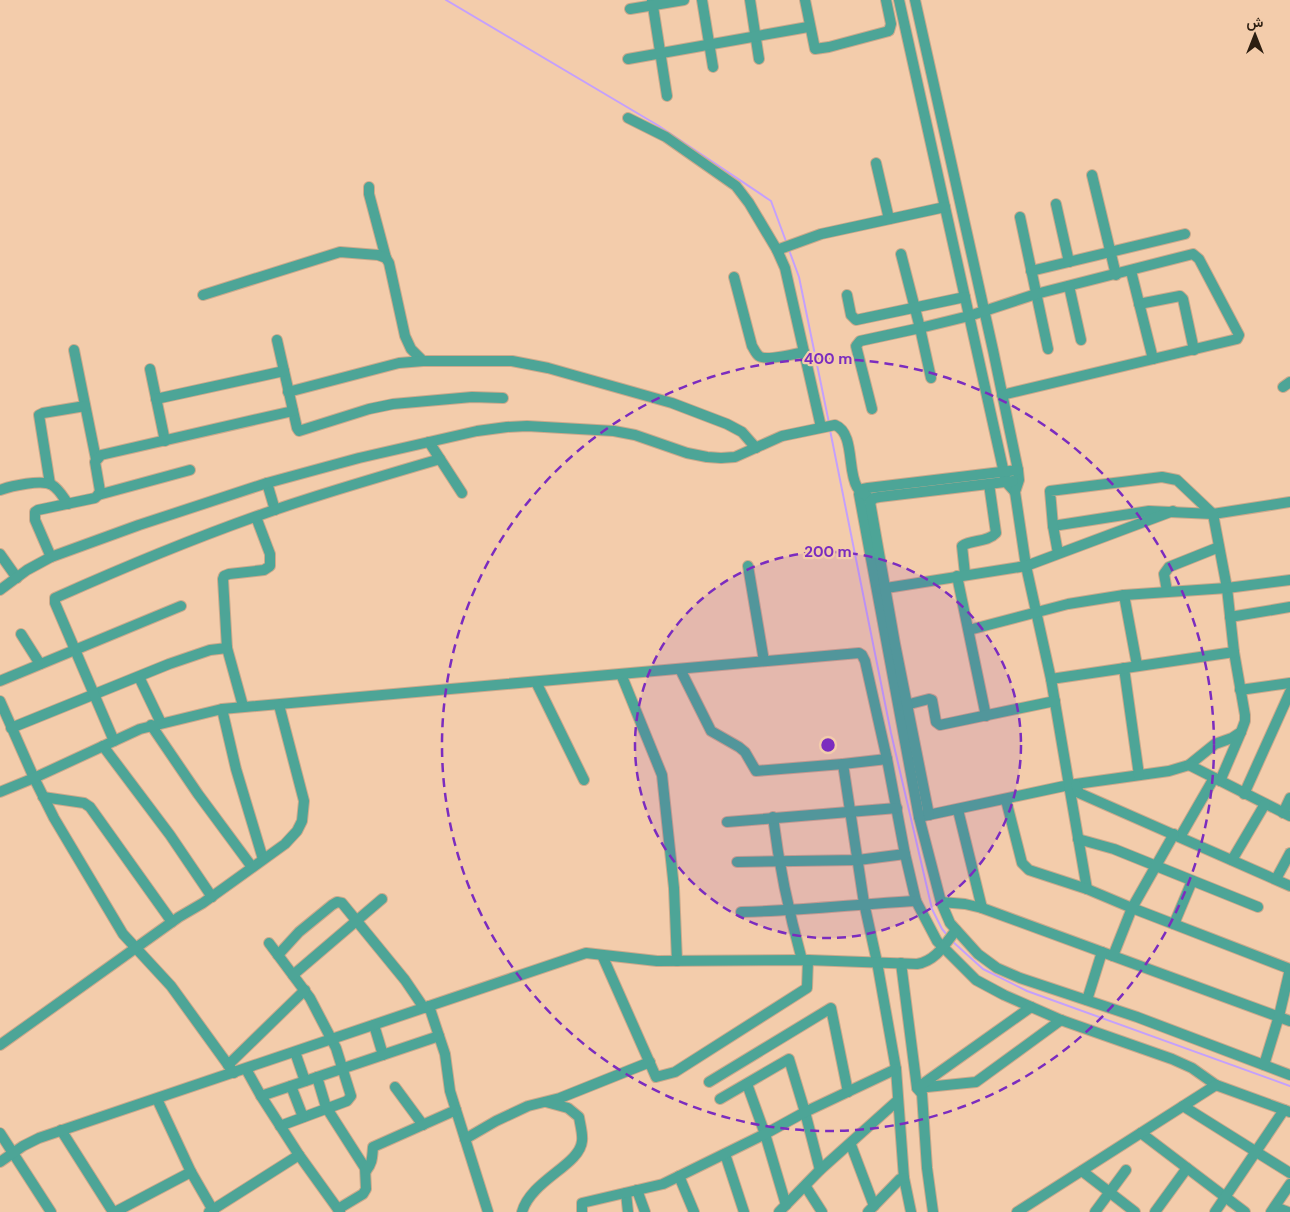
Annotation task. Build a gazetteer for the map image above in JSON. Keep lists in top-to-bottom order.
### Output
{
  "north": "top",
  "rings": ["400 m", "200 m"]
}
